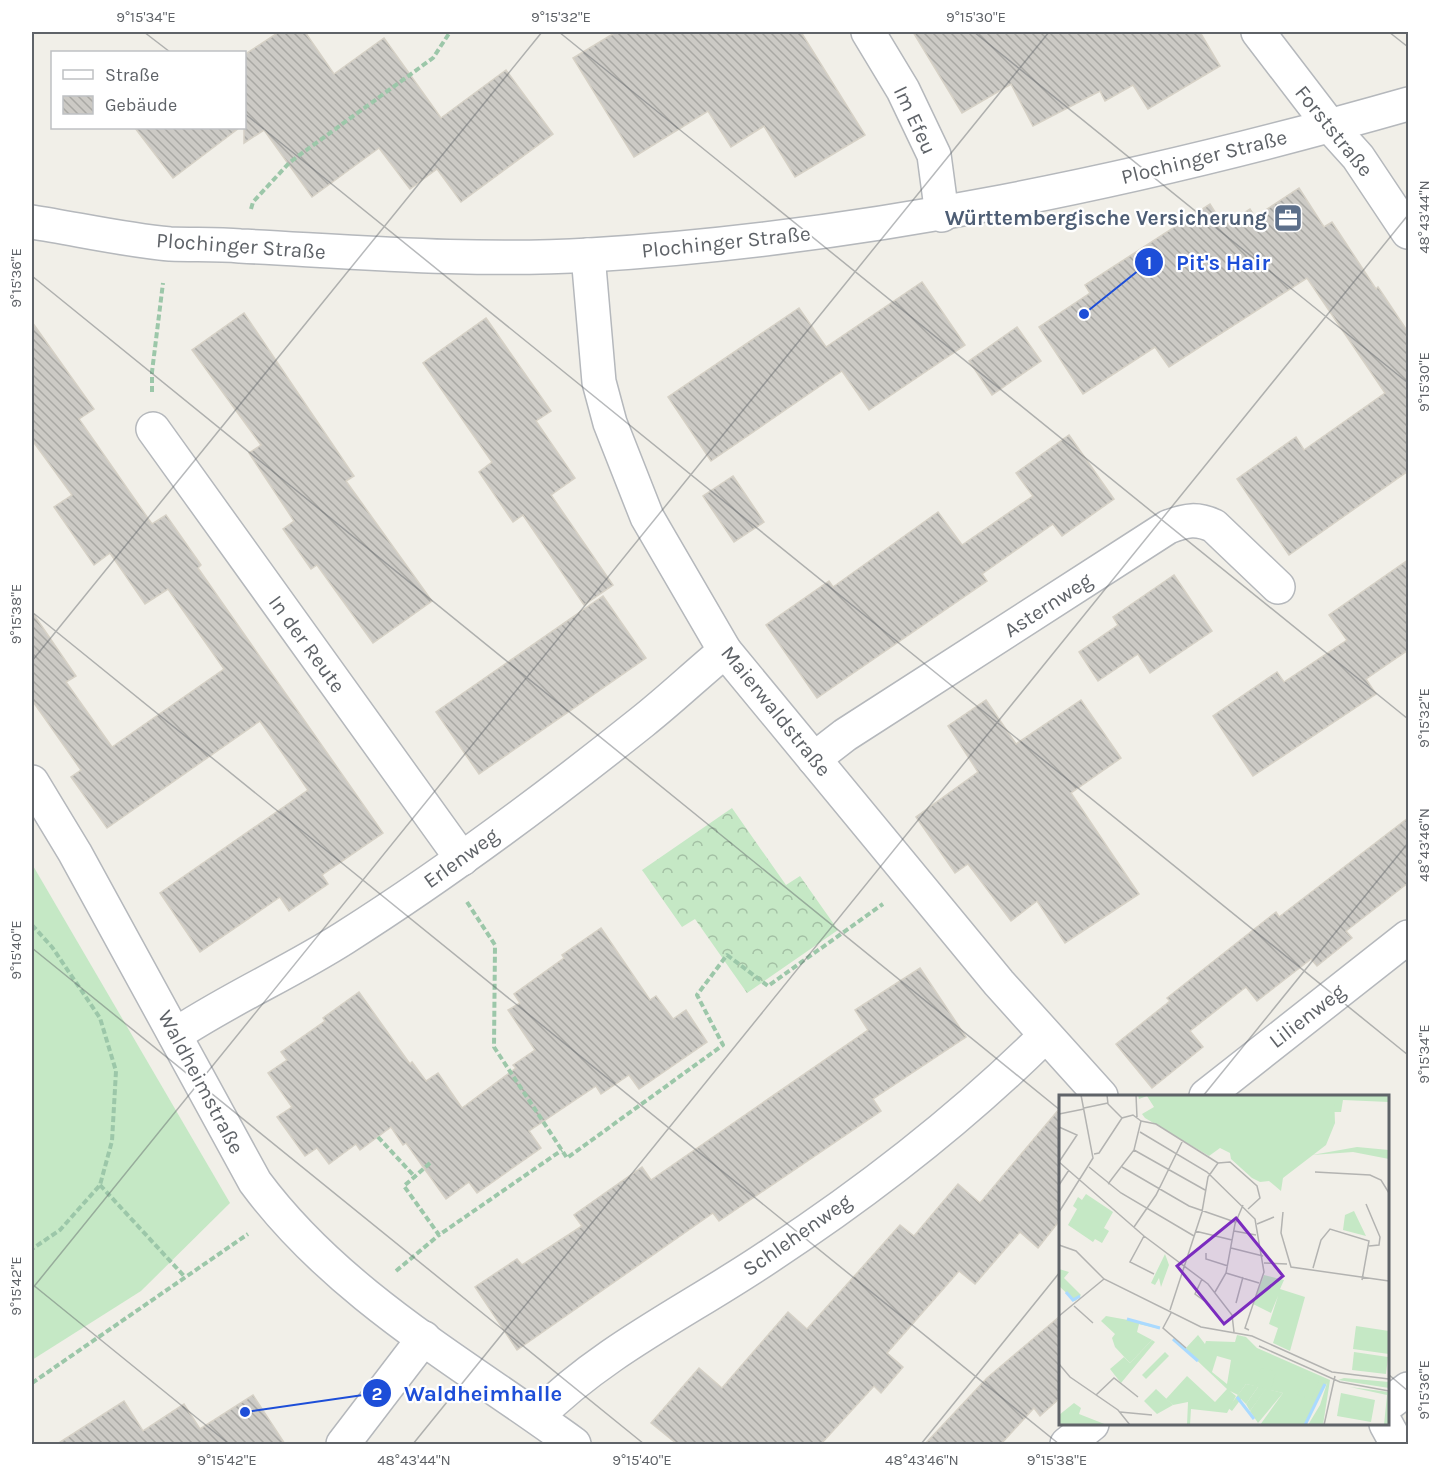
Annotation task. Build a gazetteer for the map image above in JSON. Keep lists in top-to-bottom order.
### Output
{
  "streets": {
    "street": [
      "Im Efeu",
      "Forststraße",
      "Plochinger Straße",
      "Asternweg",
      "In der Reute",
      "Maierwaldstraße",
      "Erlenweg",
      "Lilienweg",
      "Waldheimstraße",
      "Schlehenweg"
    ]
  },
  "crossings": [
    ["Im Efeu", "Plochinger Straße"],
    ["Forststraße", "Plochinger Straße"],
    ["Plochinger Straße", "Maierwaldstraße"],
    ["Asternweg", "Maierwaldstraße"],
    ["In der Reute", "Erlenweg"],
    ["Maierwaldstraße", "Erlenweg"],
    ["Maierwaldstraße", "Schlehenweg"],
    ["Erlenweg", "Waldheimstraße"],
    ["Waldheimstraße", "Schlehenweg"]
  ],
  "places": {
    "office": ["Württembergische Versicherung"],
    "other": ["Pit's Hair", "Waldheimhalle"]
  },
  "legend": ["Straße", "Gebäude"],
  "coordinates": [
    "9°15'34\"E",
    "9°15'32\"E",
    "9°15'30\"E",
    "48°43'44\"N",
    "9°15'36\"E",
    "9°15'38\"E",
    "48°43'46\"N",
    "9°15'40\"E",
    "9°15'42\"E"
  ]
}
